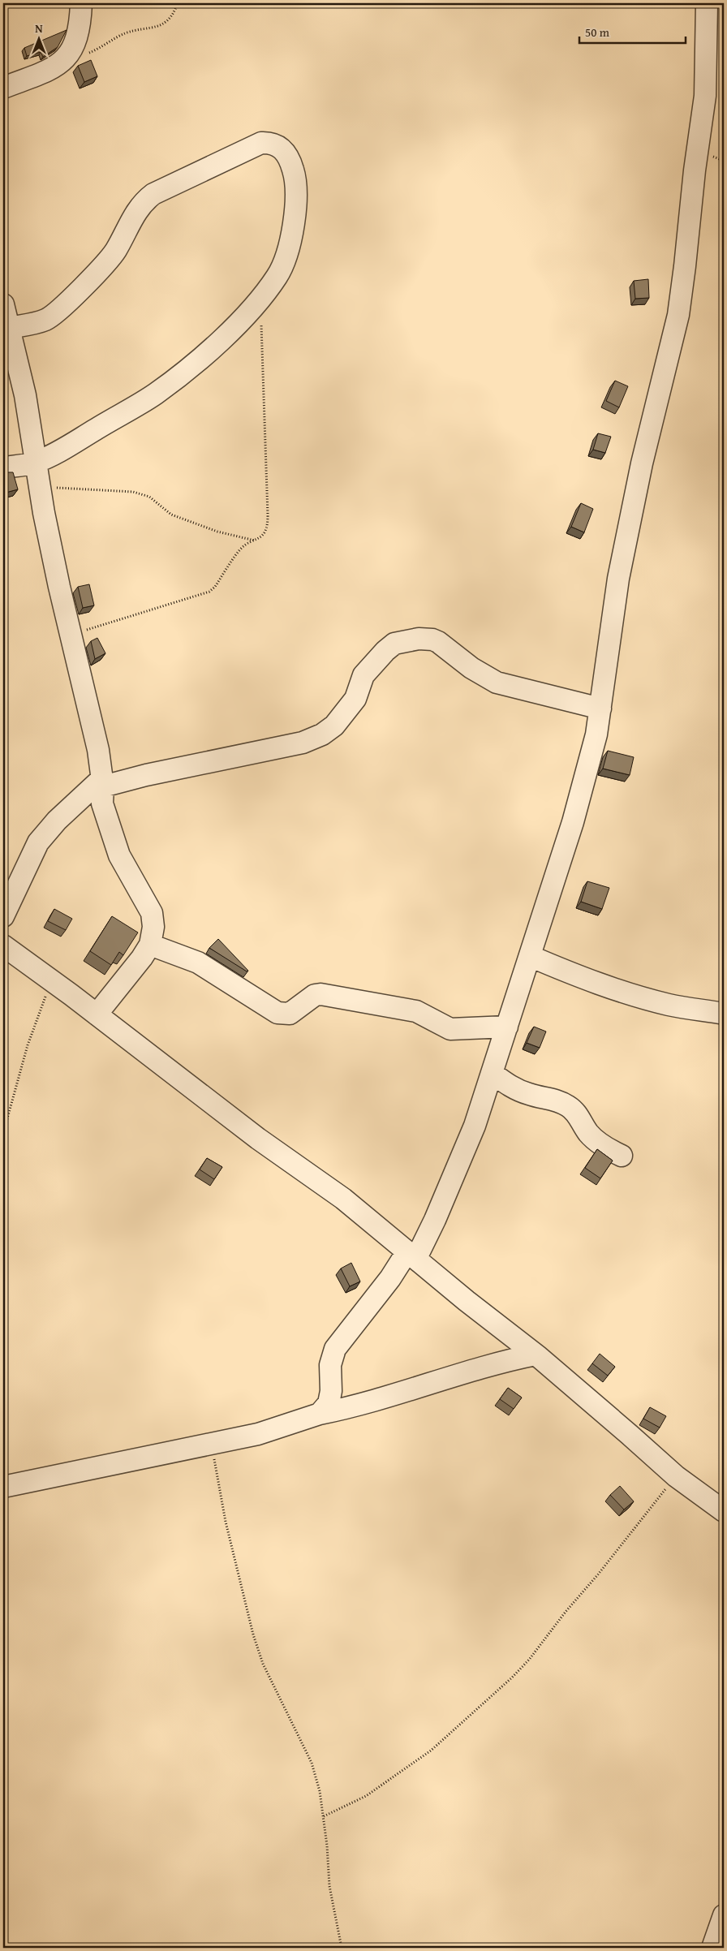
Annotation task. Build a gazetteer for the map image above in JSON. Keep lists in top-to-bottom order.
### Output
{
  "scale_bar": "50 m",
  "north": "top"
}
